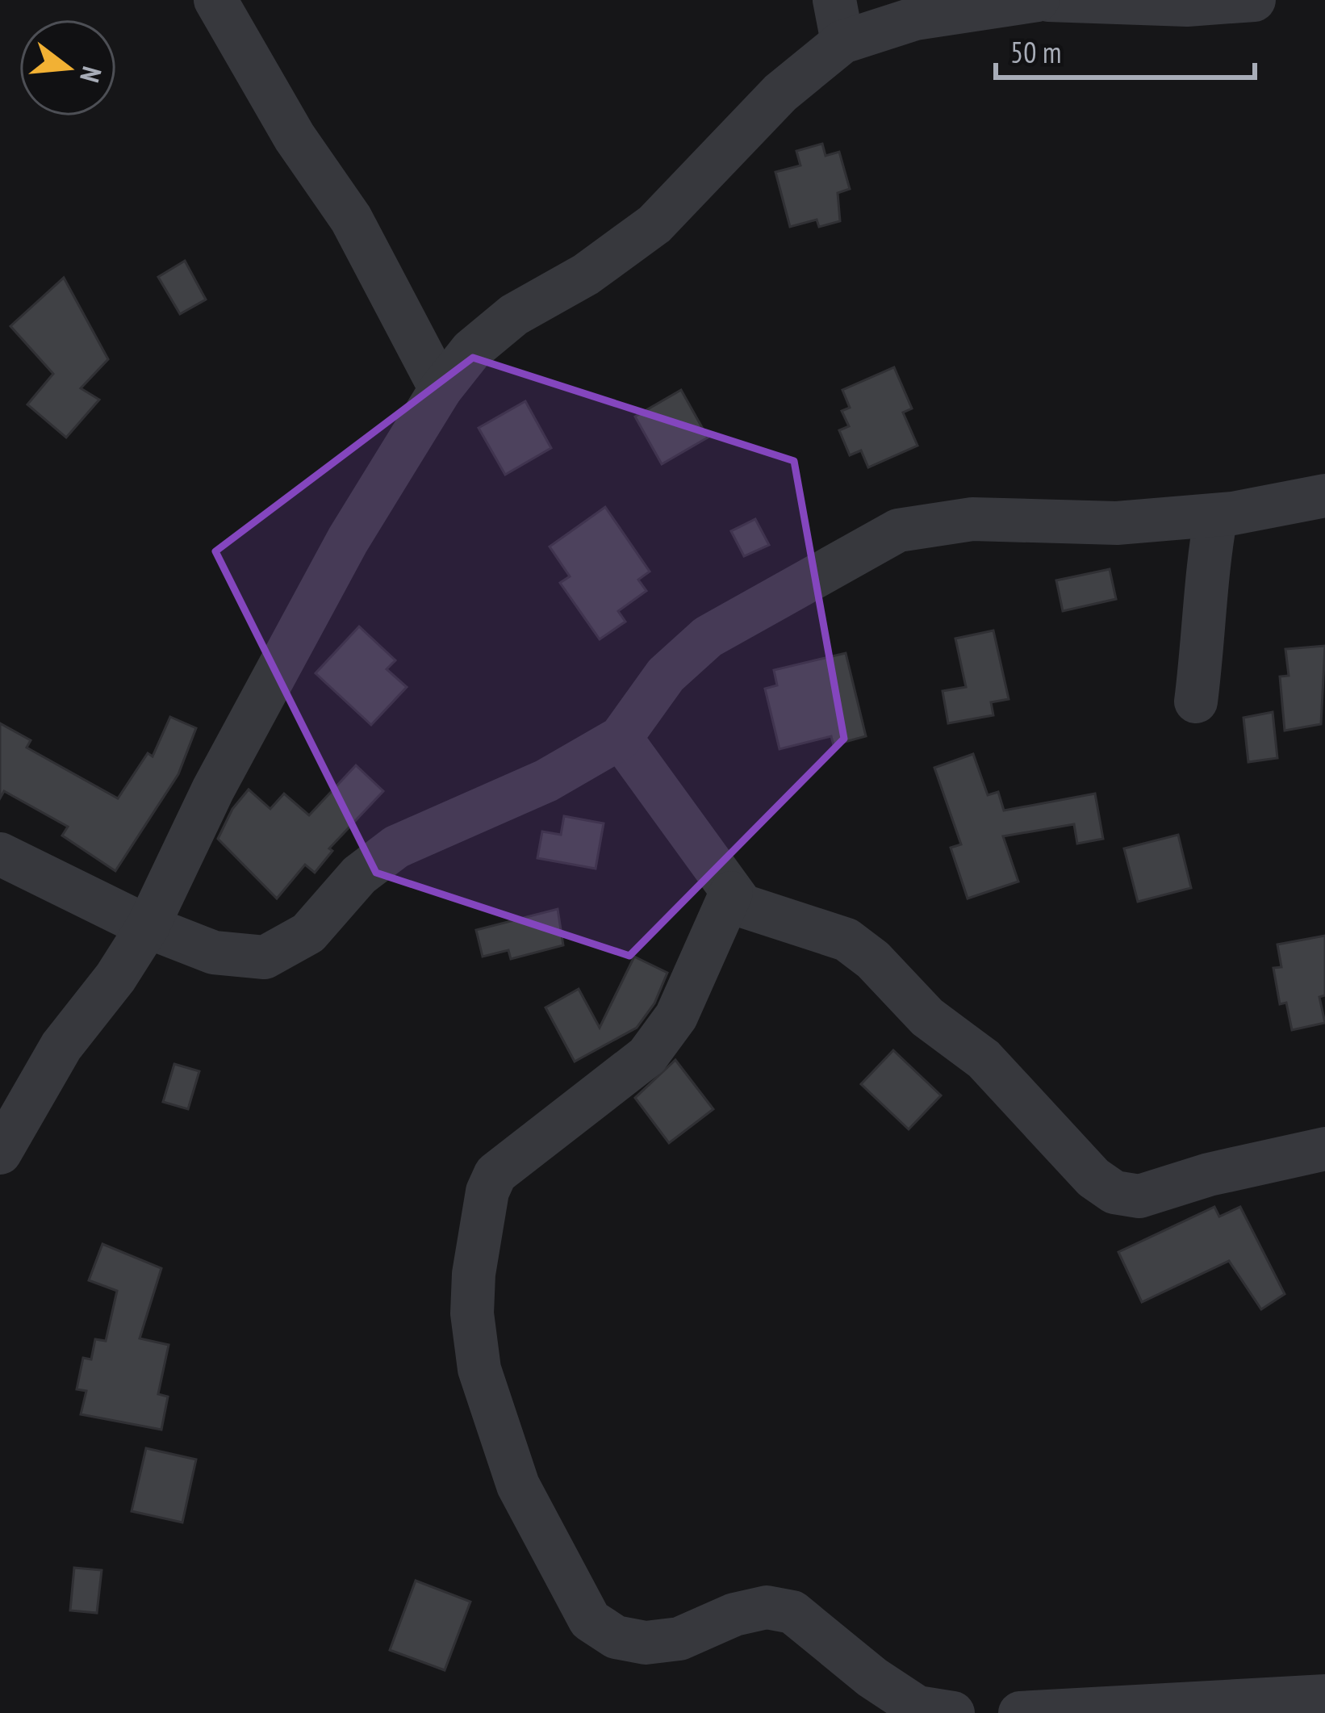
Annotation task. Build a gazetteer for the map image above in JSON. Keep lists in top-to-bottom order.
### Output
{
  "scale_bar": "50 m",
  "north": "right"
}
